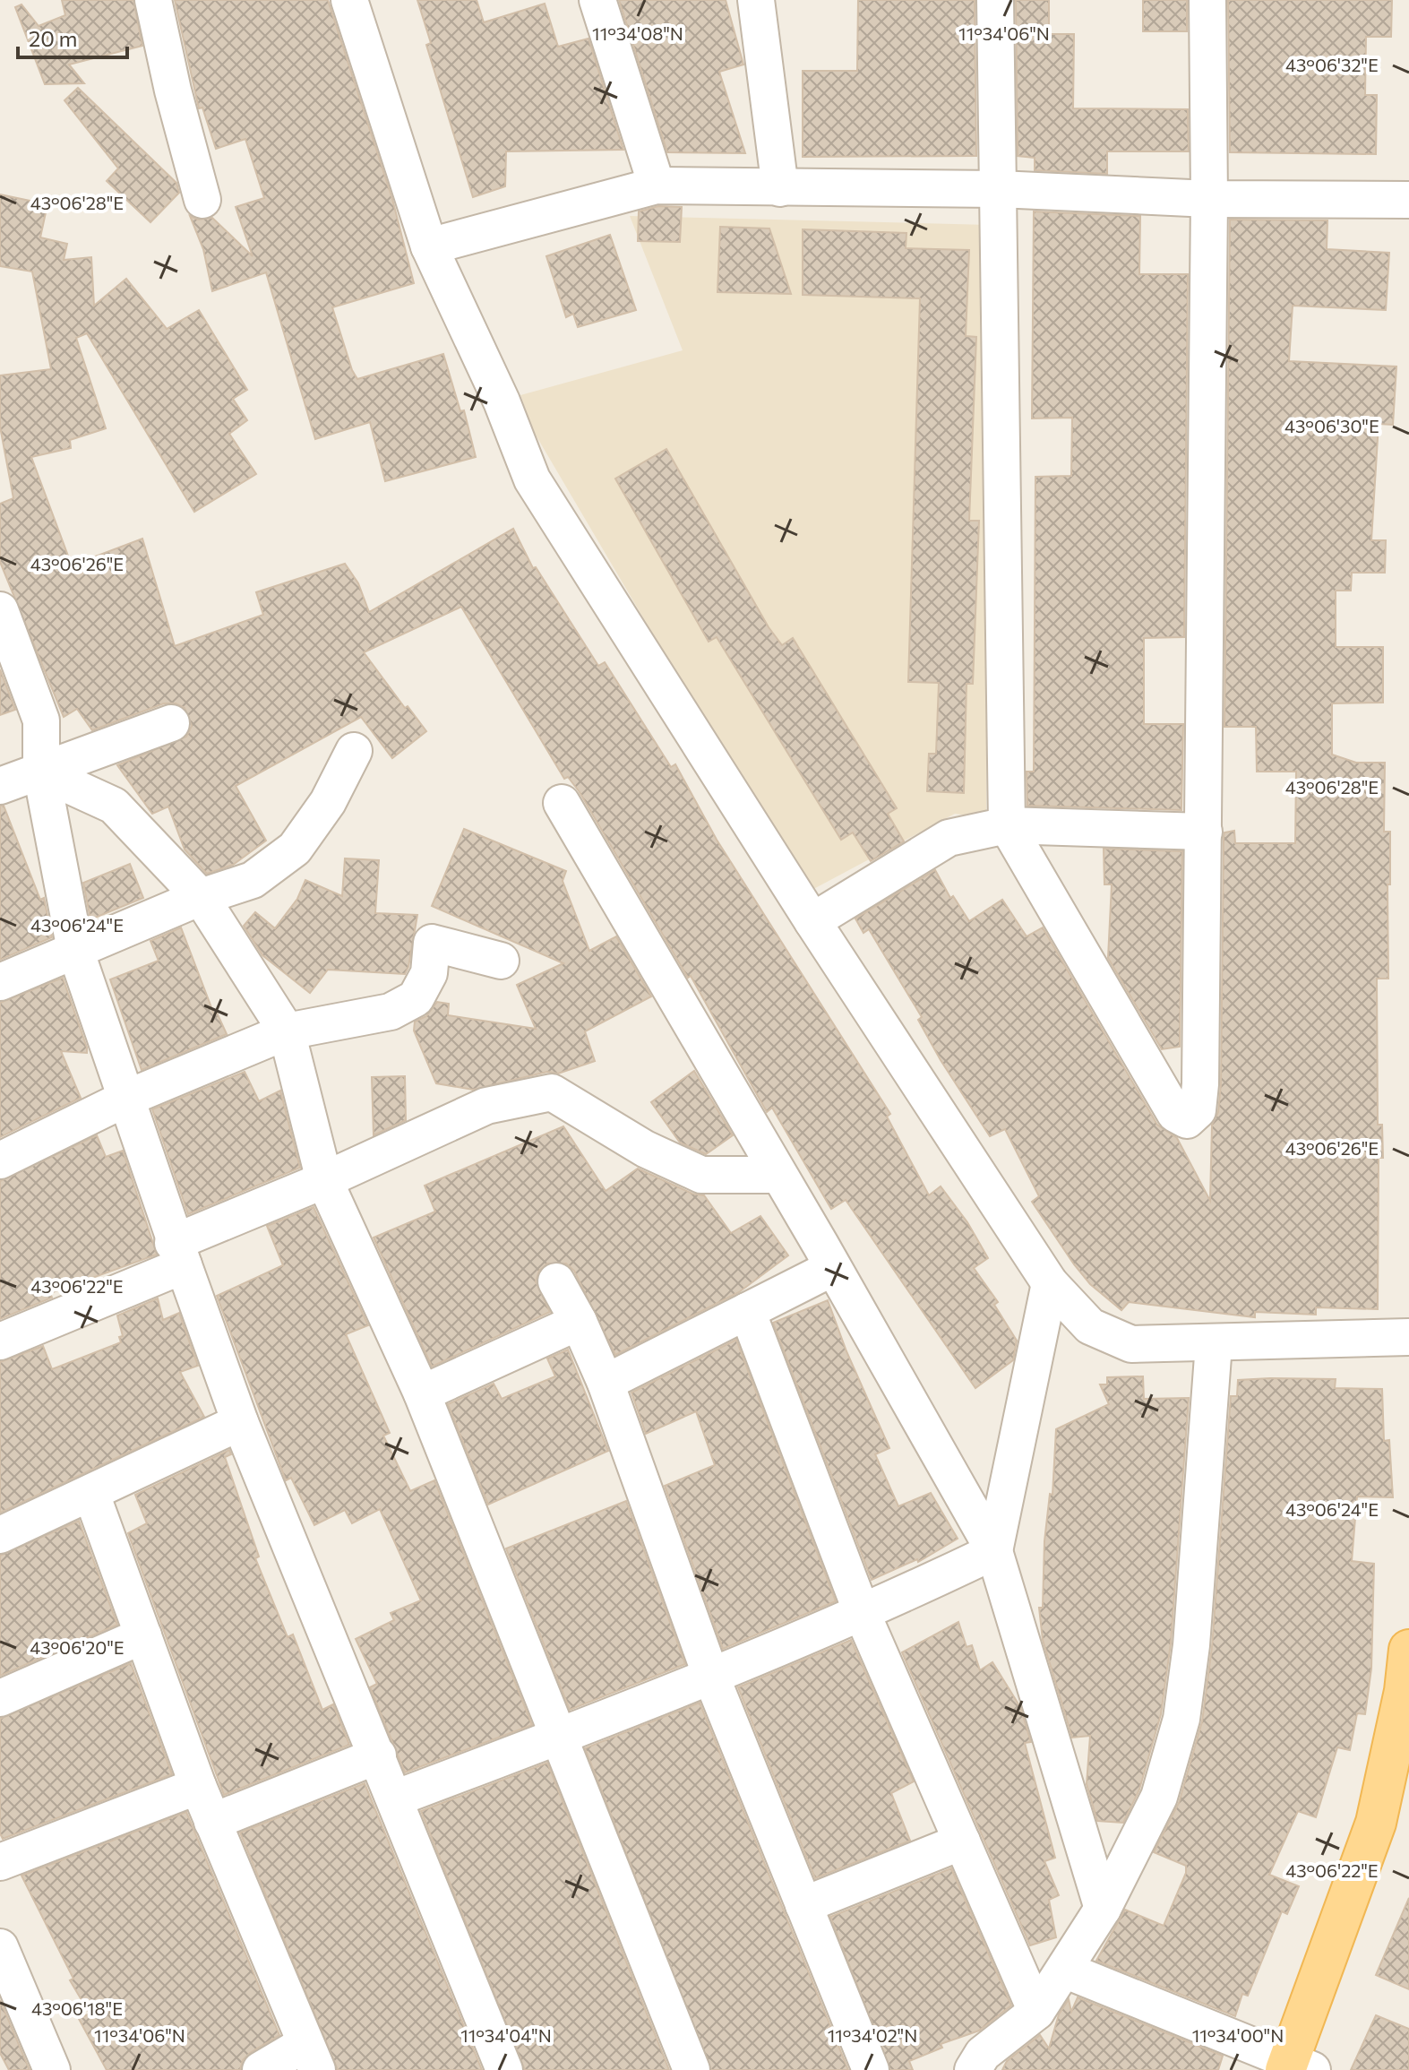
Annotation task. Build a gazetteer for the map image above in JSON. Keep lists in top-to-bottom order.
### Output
{
  "scale_bar": "20 m",
  "coordinates": [
    "11°34'08\"N",
    "11°34'06\"N",
    "43°06'32\"E",
    "43°06'28\"E",
    "43°06'30\"E",
    "43°06'26\"E",
    "43°06'24\"E",
    "43°06'22\"E",
    "43°06'20\"E",
    "43°06'18\"E",
    "11°34'04\"N",
    "11°34'02\"N",
    "11°34'00\"N"
  ]
}
